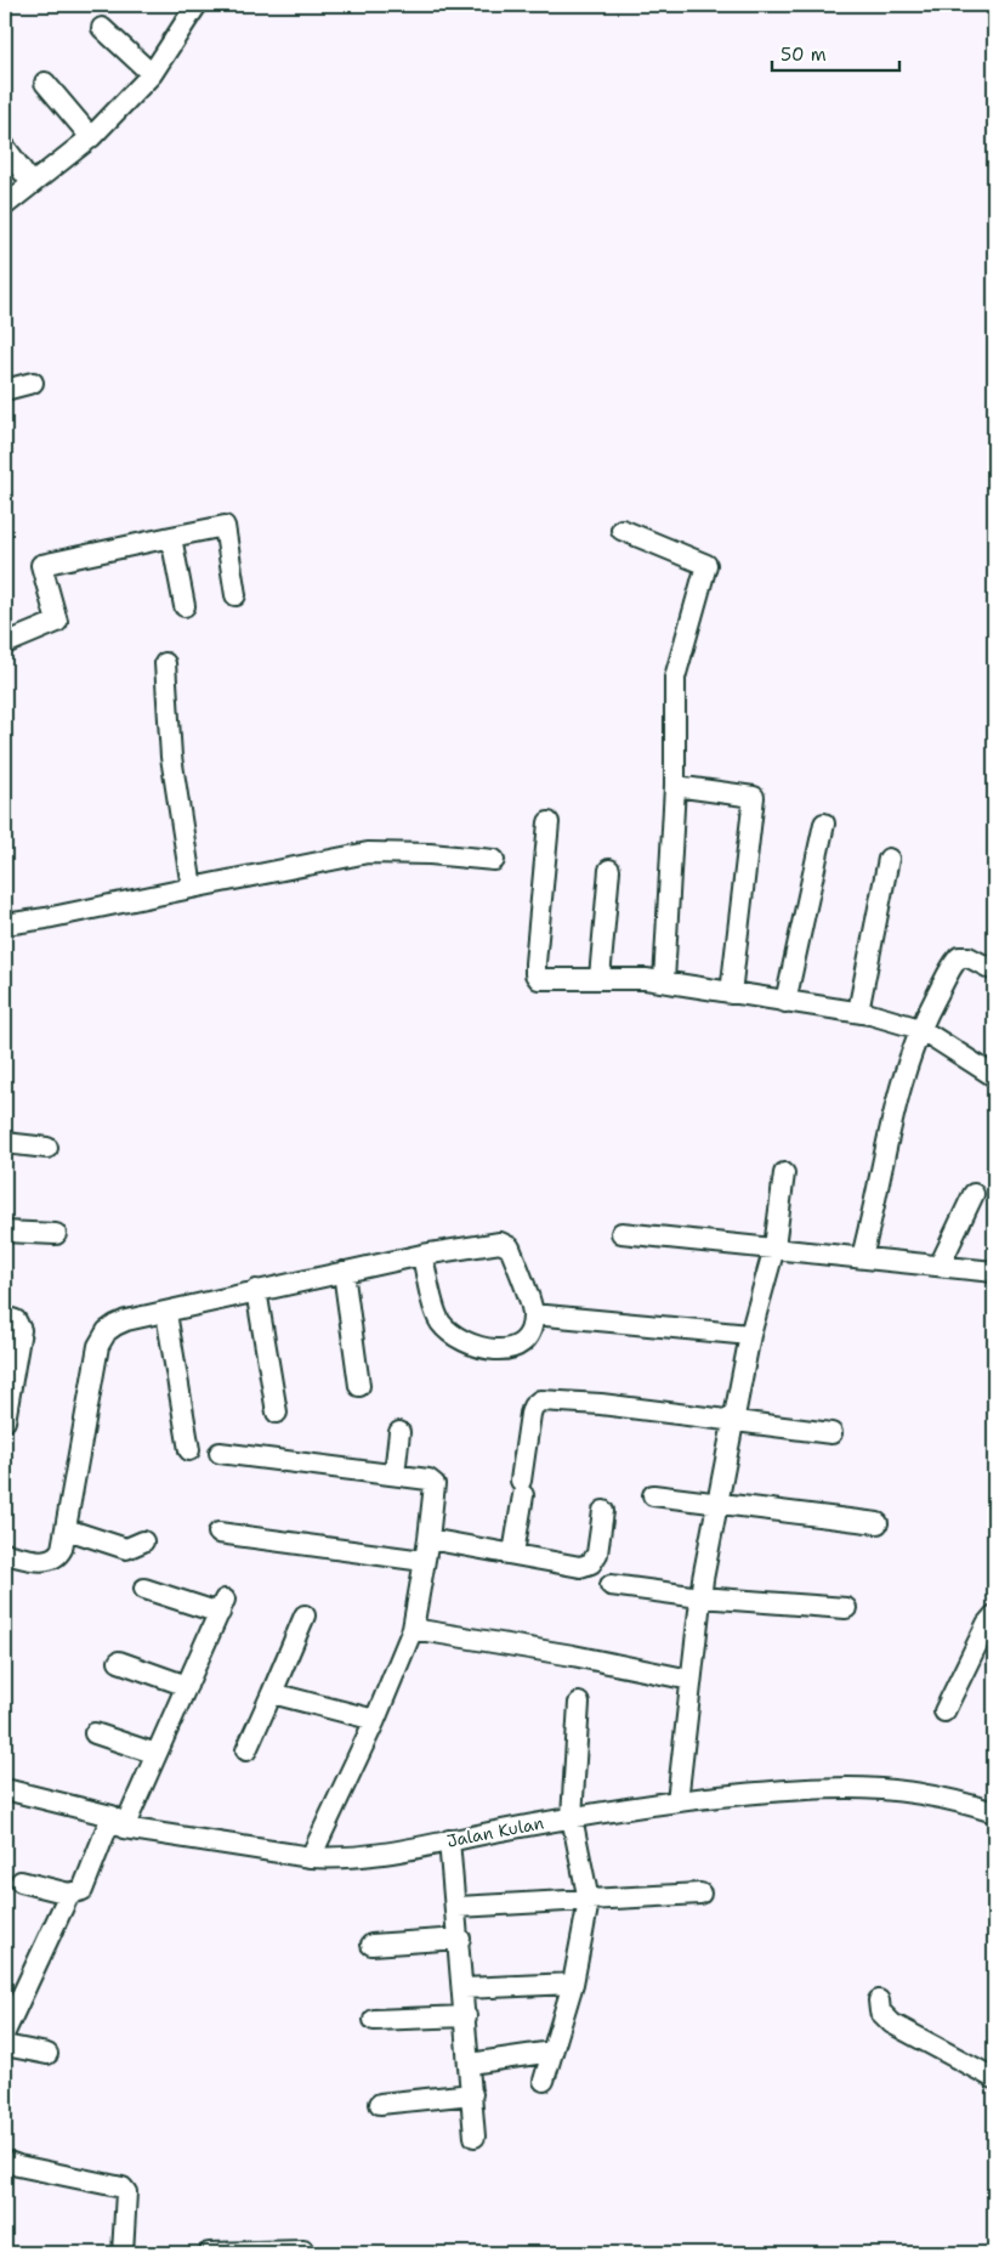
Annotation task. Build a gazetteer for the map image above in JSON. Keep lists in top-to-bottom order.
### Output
{
  "streets": {
    "street": ["Jalan Kulan"]
  },
  "scale_bar": "50 m"
}
